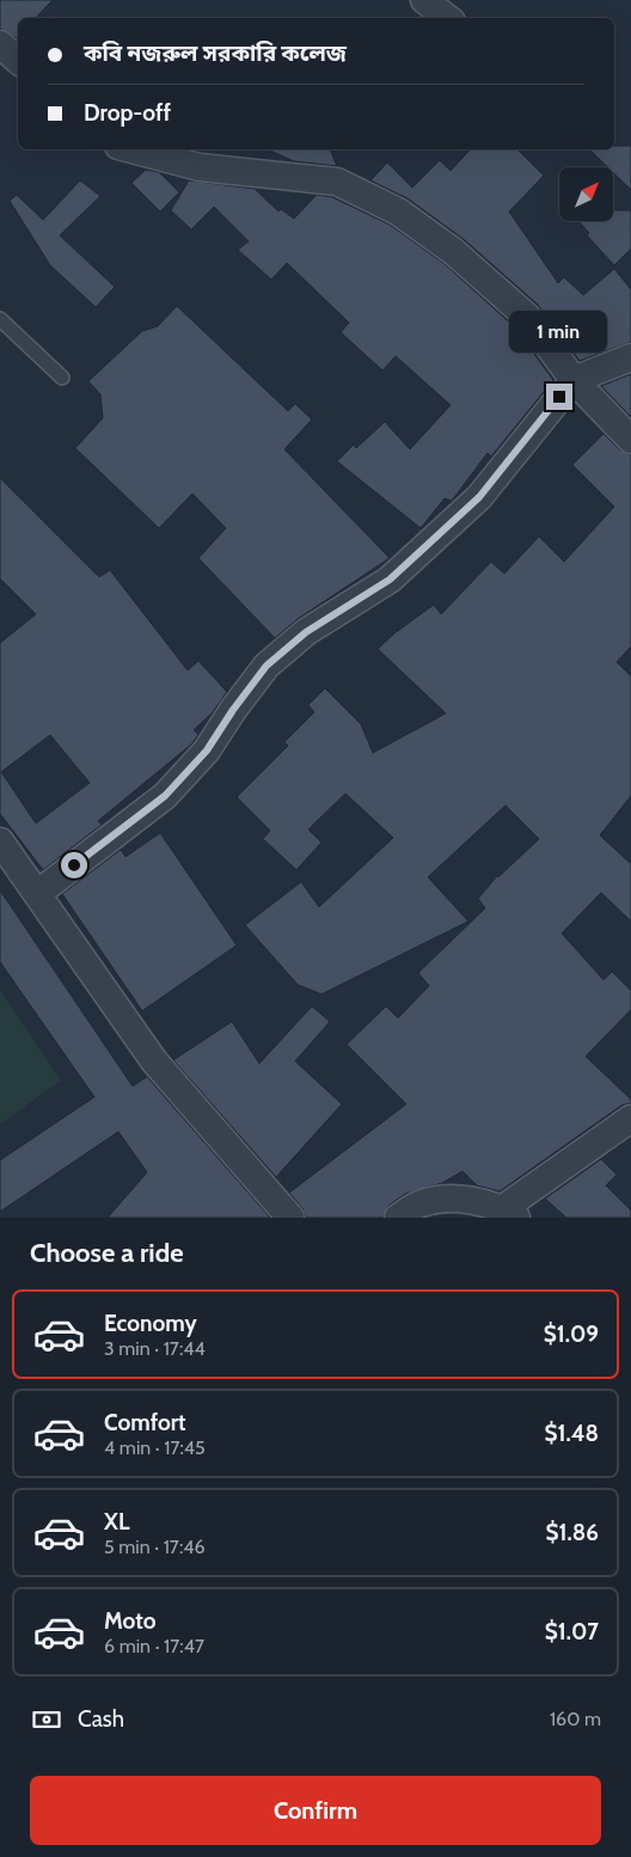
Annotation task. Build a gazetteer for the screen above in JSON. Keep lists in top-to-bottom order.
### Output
{
  "north": "top right",
  "page": {
    "banner": ["কবি নজরুল সরকারি কলেজ", "Drop-off"],
    "bubble": "1 min",
    "heading": "Choose a ride",
    "list": [
      {
        "name": "Economy",
        "note": "3 min · 17:44",
        "value": "$1.09"
      },
      {
        "name": "Comfort",
        "note": "4 min · 17:45",
        "value": "$1.48"
      },
      {
        "name": "XL",
        "note": "5 min · 17:46",
        "value": "$1.86"
      },
      {
        "name": "Moto",
        "note": "6 min · 17:47",
        "value": "$1.07"
      }
    ],
    "pay": ["Cash", "160 m"],
    "buttons": "Confirm"
  }
}
